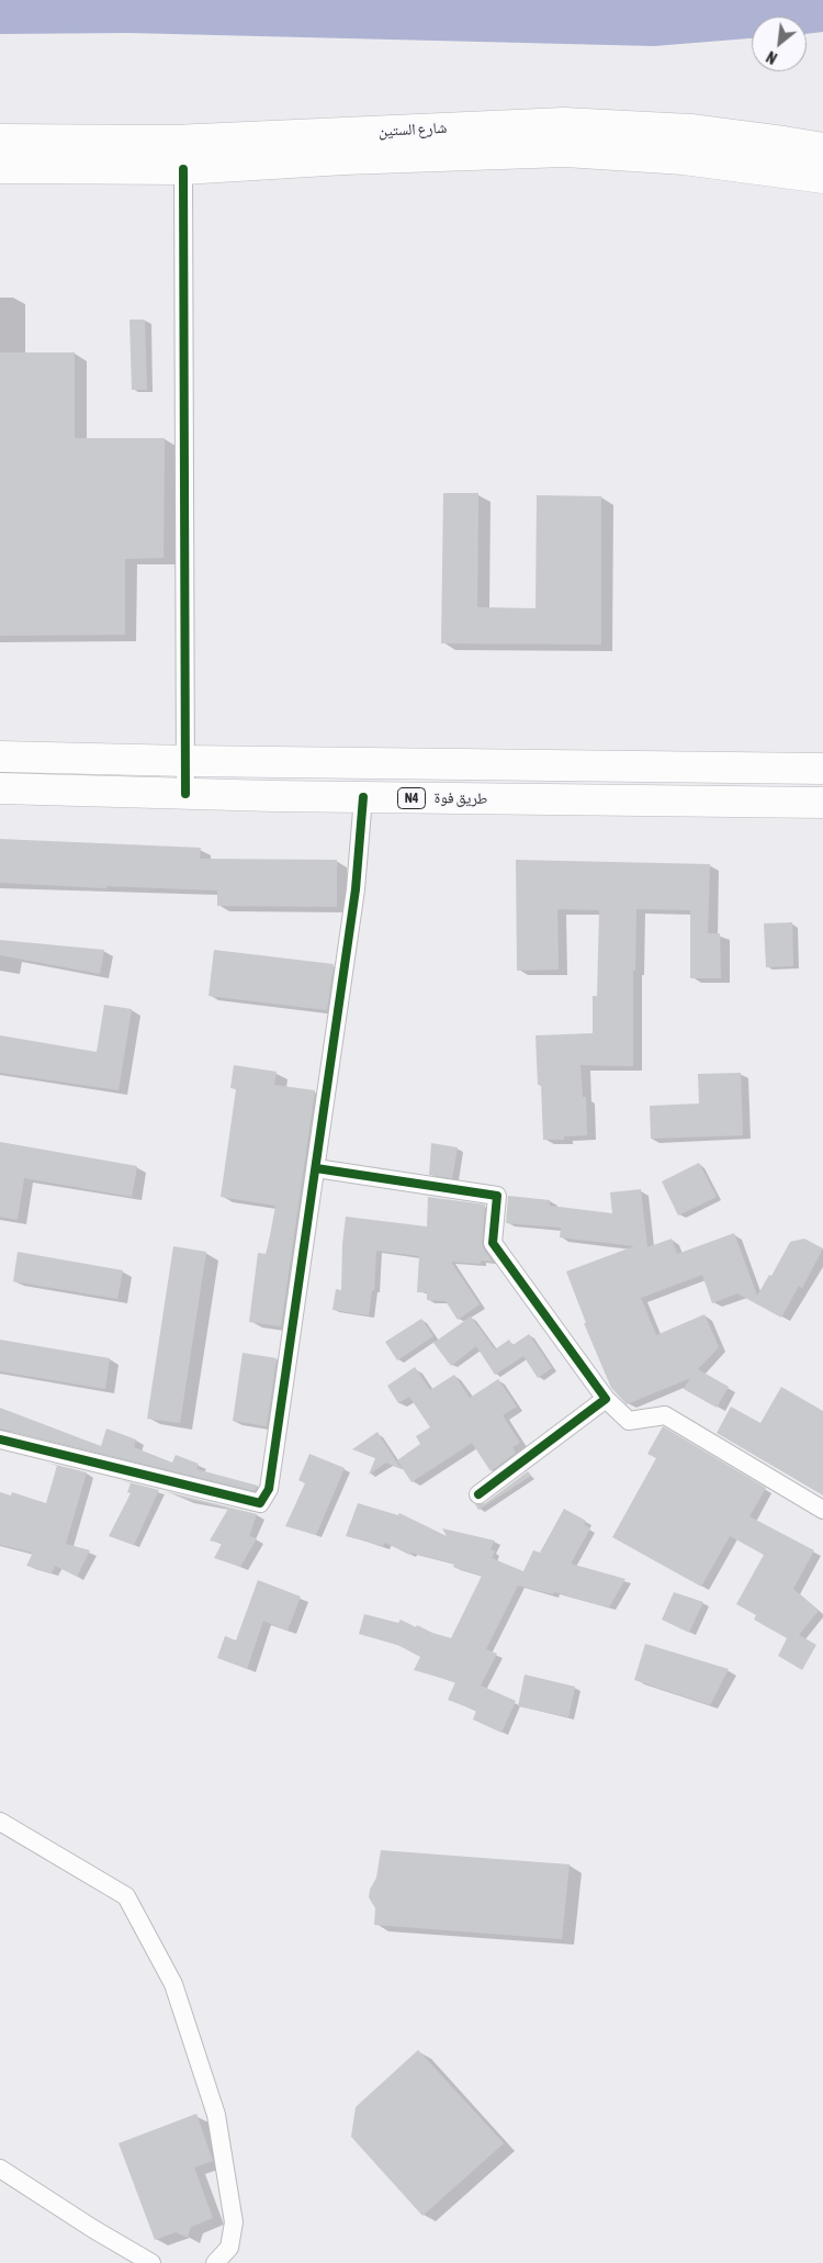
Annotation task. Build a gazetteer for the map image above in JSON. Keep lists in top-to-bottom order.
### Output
{
  "streets": {
    "highway": ["شارع الستين", "N4", "طريق فوة"]
  },
  "north": "bottom left"
}
